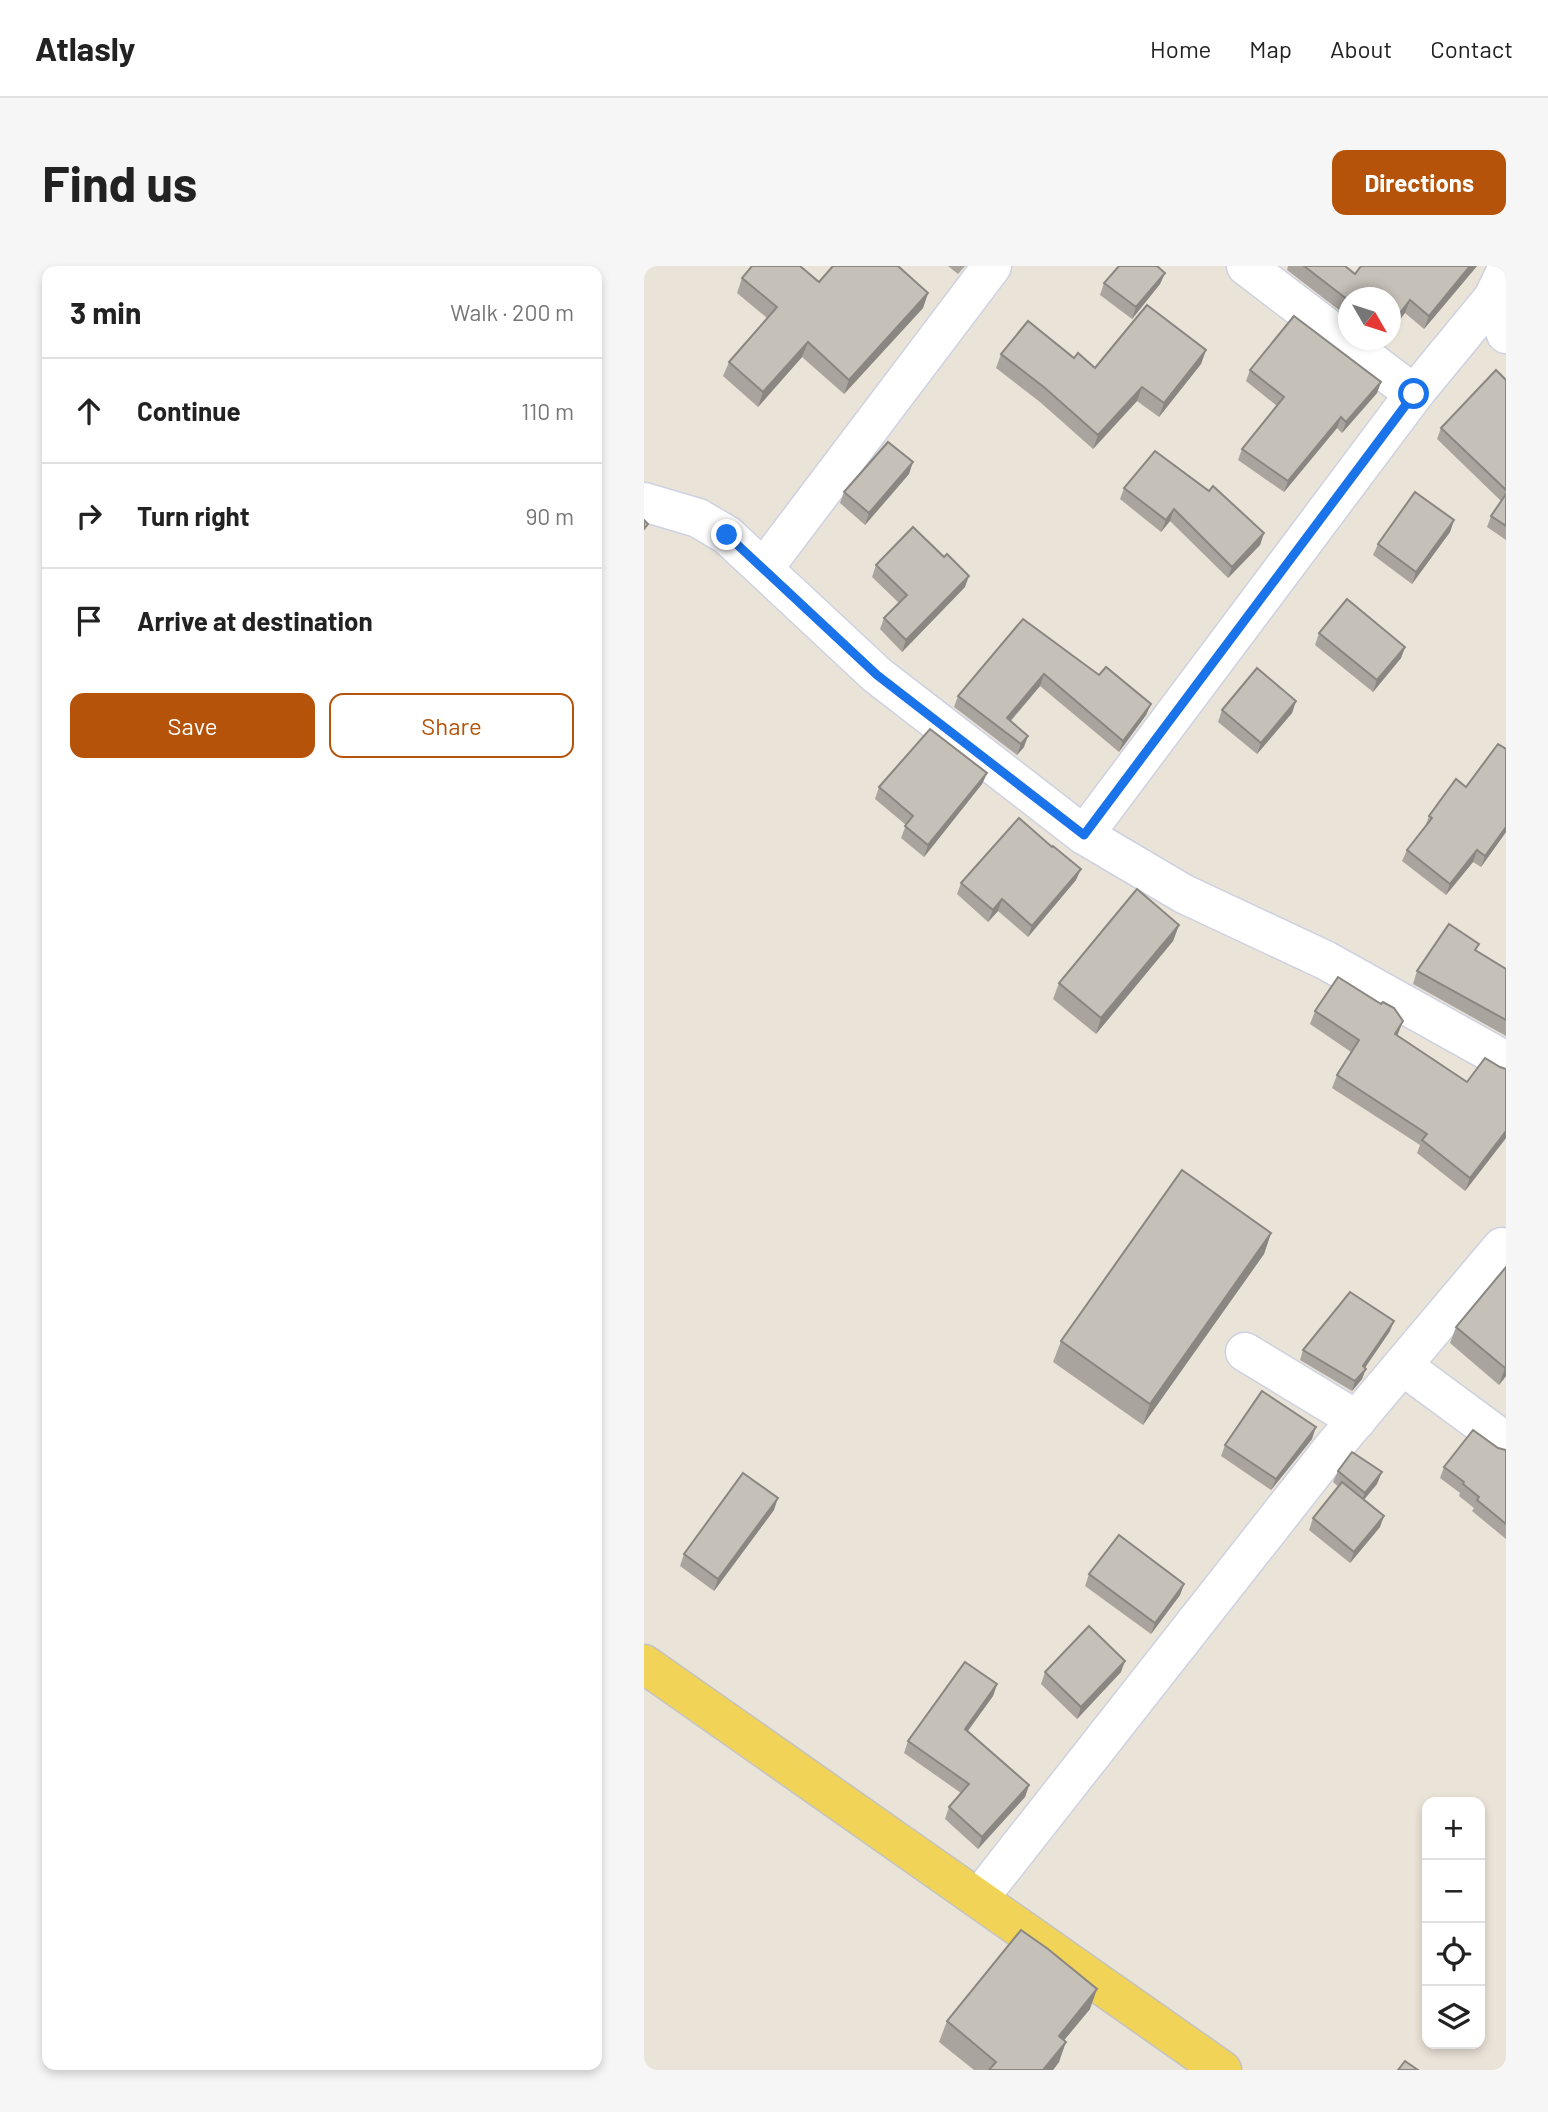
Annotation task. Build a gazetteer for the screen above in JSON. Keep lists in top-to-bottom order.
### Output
{
  "north": "bottom right",
  "page": {
    "header": "Atlasly",
    "nav": [
      "Home",
      "Map",
      "About",
      "Contact"
    ],
    "buttons": [
      "Directions",
      ["Save", "Share"]
    ],
    "title": "Find us",
    "heading": ["3 min", "Walk · 200 m"],
    "list": [
      ["Continue", "110 m"],
      ["Turn right", "90 m"],
      "Arrive at destination"
    ],
    "map_buttons": ["+", "−"]
  }
}
